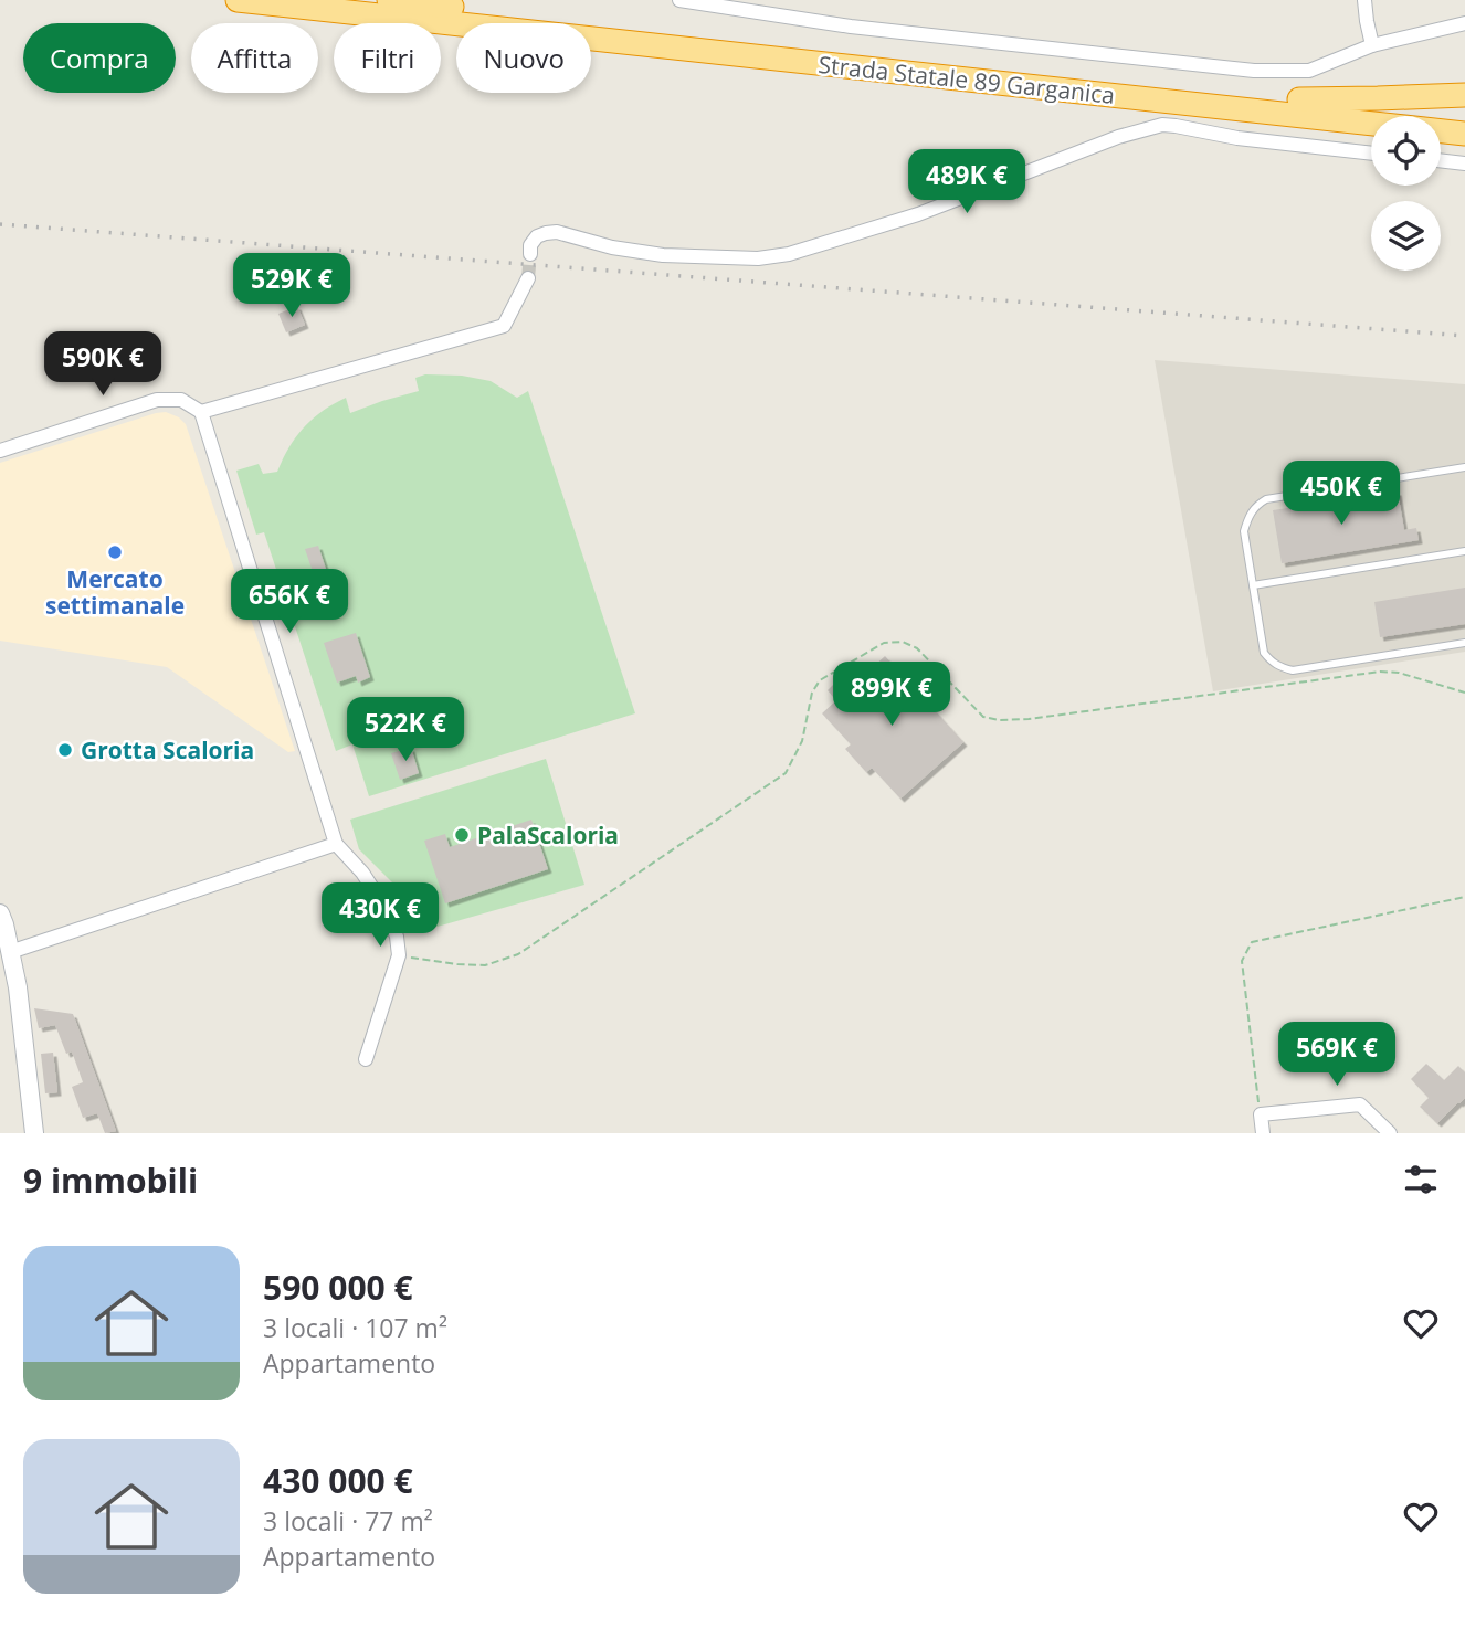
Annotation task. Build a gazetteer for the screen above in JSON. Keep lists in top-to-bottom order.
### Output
{
  "streets": {
    "highway": ["Strada Statale 89 Garganica"]
  },
  "places": ["Mercato settimanale", "Grotta Scaloria", "PalaScaloria"],
  "page": {
    "chip": [
      "Compra",
      "Affitta",
      "Filtri",
      "Nuovo"
    ],
    "price": [
      "489K €",
      "529K €",
      "590K €",
      "450K €",
      "656K €",
      "899K €",
      "522K €",
      "430K €",
      "569K €"
    ],
    "heading": "9 immobili",
    "list": [
      {
        "name": "590 000 €",
        "note": "3 locali · 107 m² · Appartamento"
      },
      {
        "name": "430 000 €",
        "note": "3 locali · 77 m² · Appartamento"
      }
    ]
  }
}
